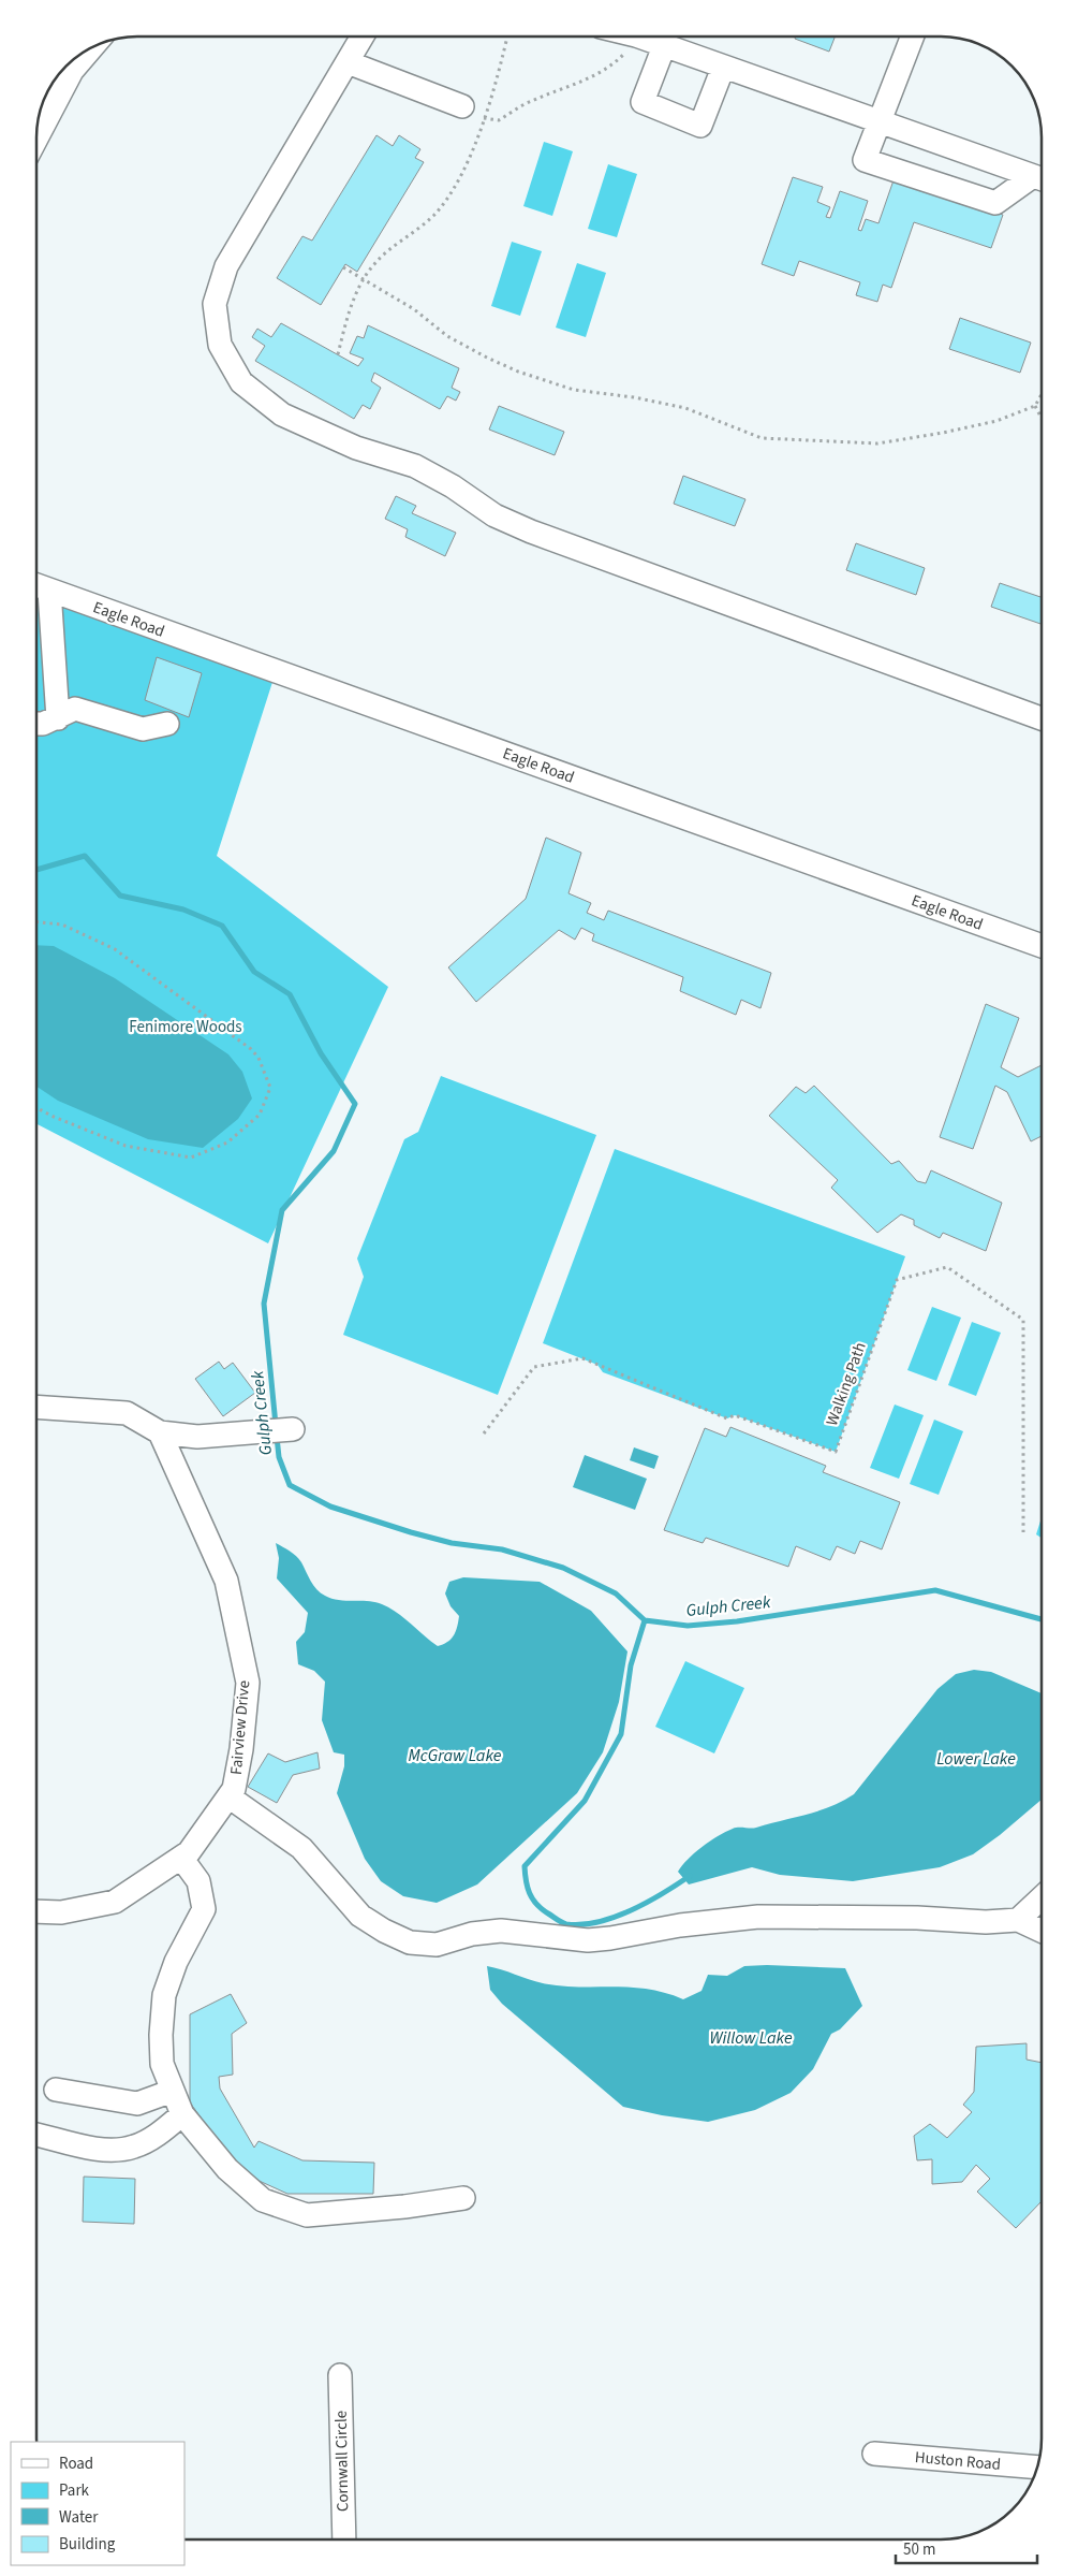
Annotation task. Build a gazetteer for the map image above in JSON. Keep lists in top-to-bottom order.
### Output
{
  "streets": {
    "street": [
      "Eagle Road",
      "Fairview Drive",
      "Cornwall Circle",
      "Huston Road"
    ],
    "path": ["Walking Path"]
  },
  "water": [
    "Gulph Creek",
    "McGraw Lake",
    "Lower Lake",
    "Willow Lake"
  ],
  "parks": ["Fenimore Woods"],
  "legend": [
    "Road",
    "Park",
    "Water",
    "Building"
  ],
  "scale_bar": "50 m"
}
